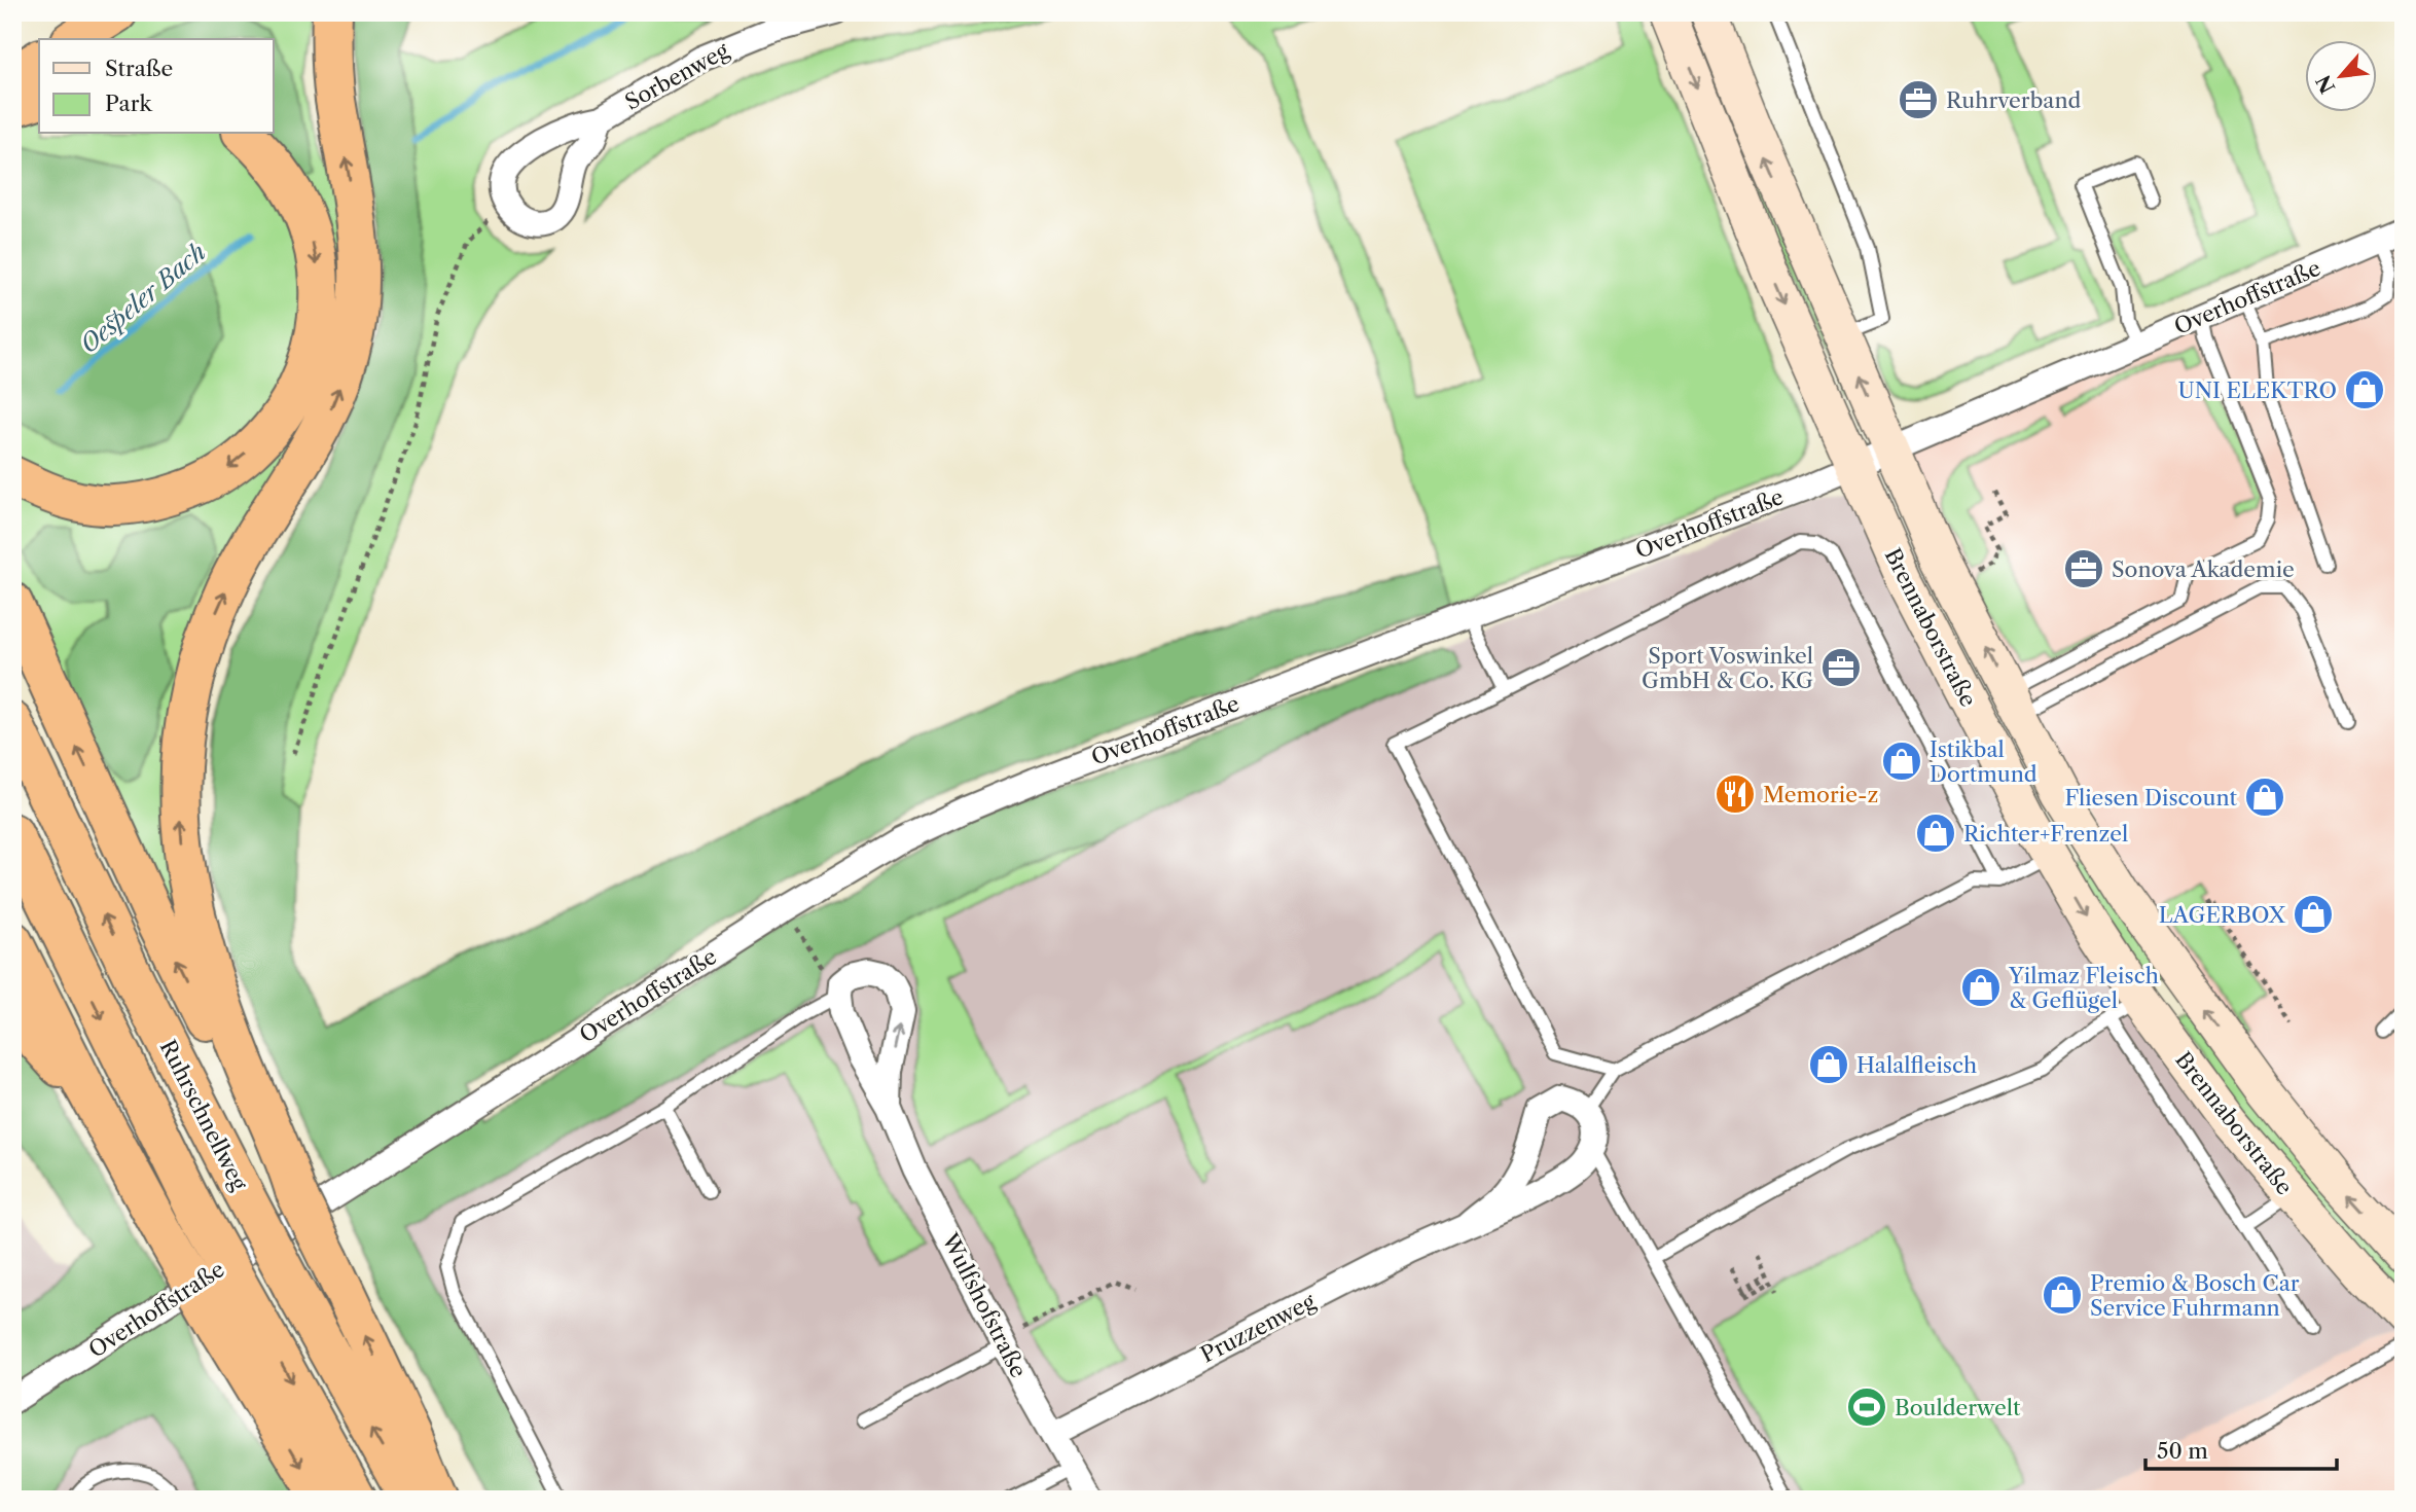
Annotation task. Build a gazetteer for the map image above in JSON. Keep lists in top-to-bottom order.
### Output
{
  "streets": {
    "highway": ["Ruhrschnellweg"],
    "main road": ["Brennaborstraße"],
    "street": [
      "Sorbenweg",
      "Overhoffstraße",
      "Wulfshofstraße",
      "Pruzzenweg"
    ]
  },
  "crossings": [
    ["Overhoffstraße", "Brennaborstraße"],
    ["Wulfshofstraße", "Pruzzenweg"]
  ],
  "water": ["Oespeler Bach"],
  "places": {
    "office": ["Ruhrverband", "Sonova Akademie", "Sport Voswinkel GmbH & Co. KG"],
    "shop": [
      "UNI ELEKTRO",
      "Istikbal Dortmund",
      "Fliesen Discount",
      "Richter+Frenzel",
      "LAGERBOX",
      "Yilmaz Fleisch & Geflügel",
      "Halalfleisch",
      "Premio & Bosch Car Service Fuhrmann"
    ],
    "restaurant": ["Memorie-z"],
    "sports": ["Boulderwelt"]
  },
  "legend": ["Straße", "Park"],
  "scale_bar": "50 m",
  "north": "bottom left"
}
